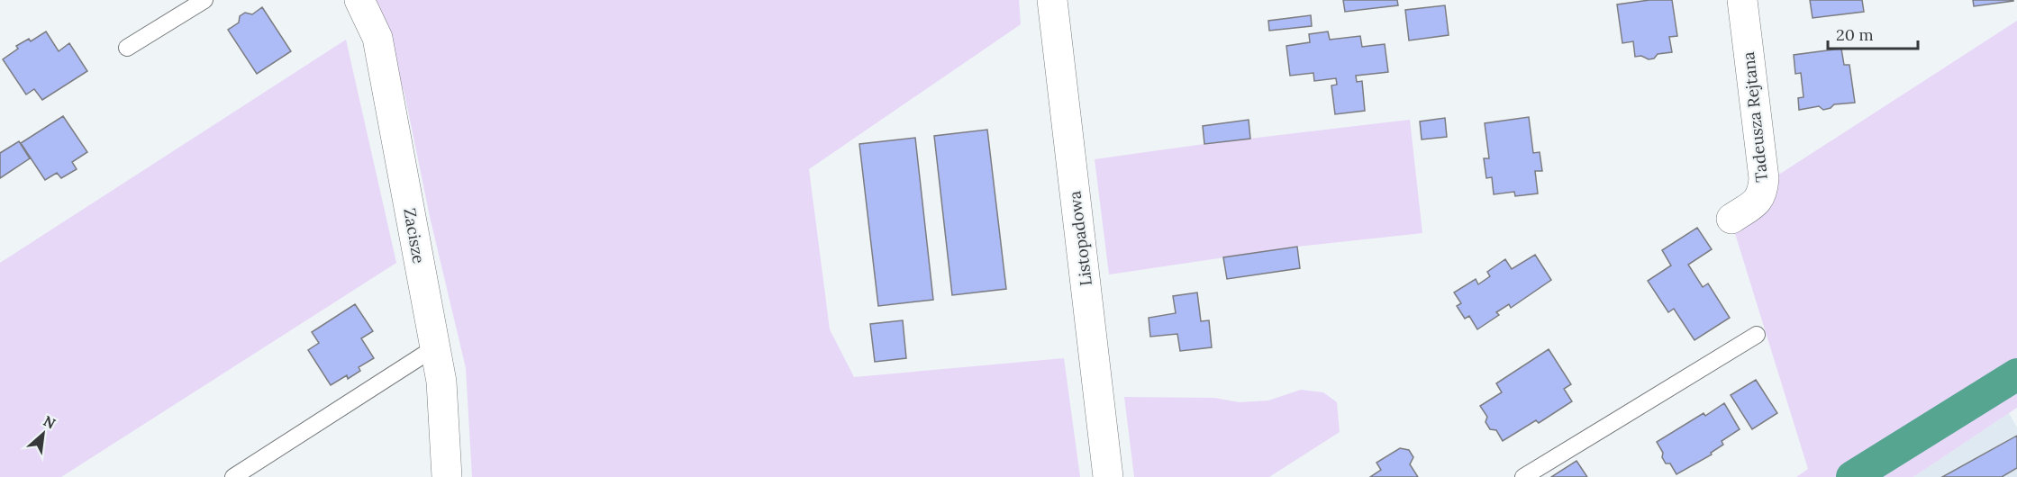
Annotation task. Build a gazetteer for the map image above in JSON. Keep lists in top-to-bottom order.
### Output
{
  "streets": {
    "street": ["Tadeusza Rejtana", "Zacisze", "Listopadowa"]
  },
  "scale_bar": "20 m",
  "north": "top right"
}
